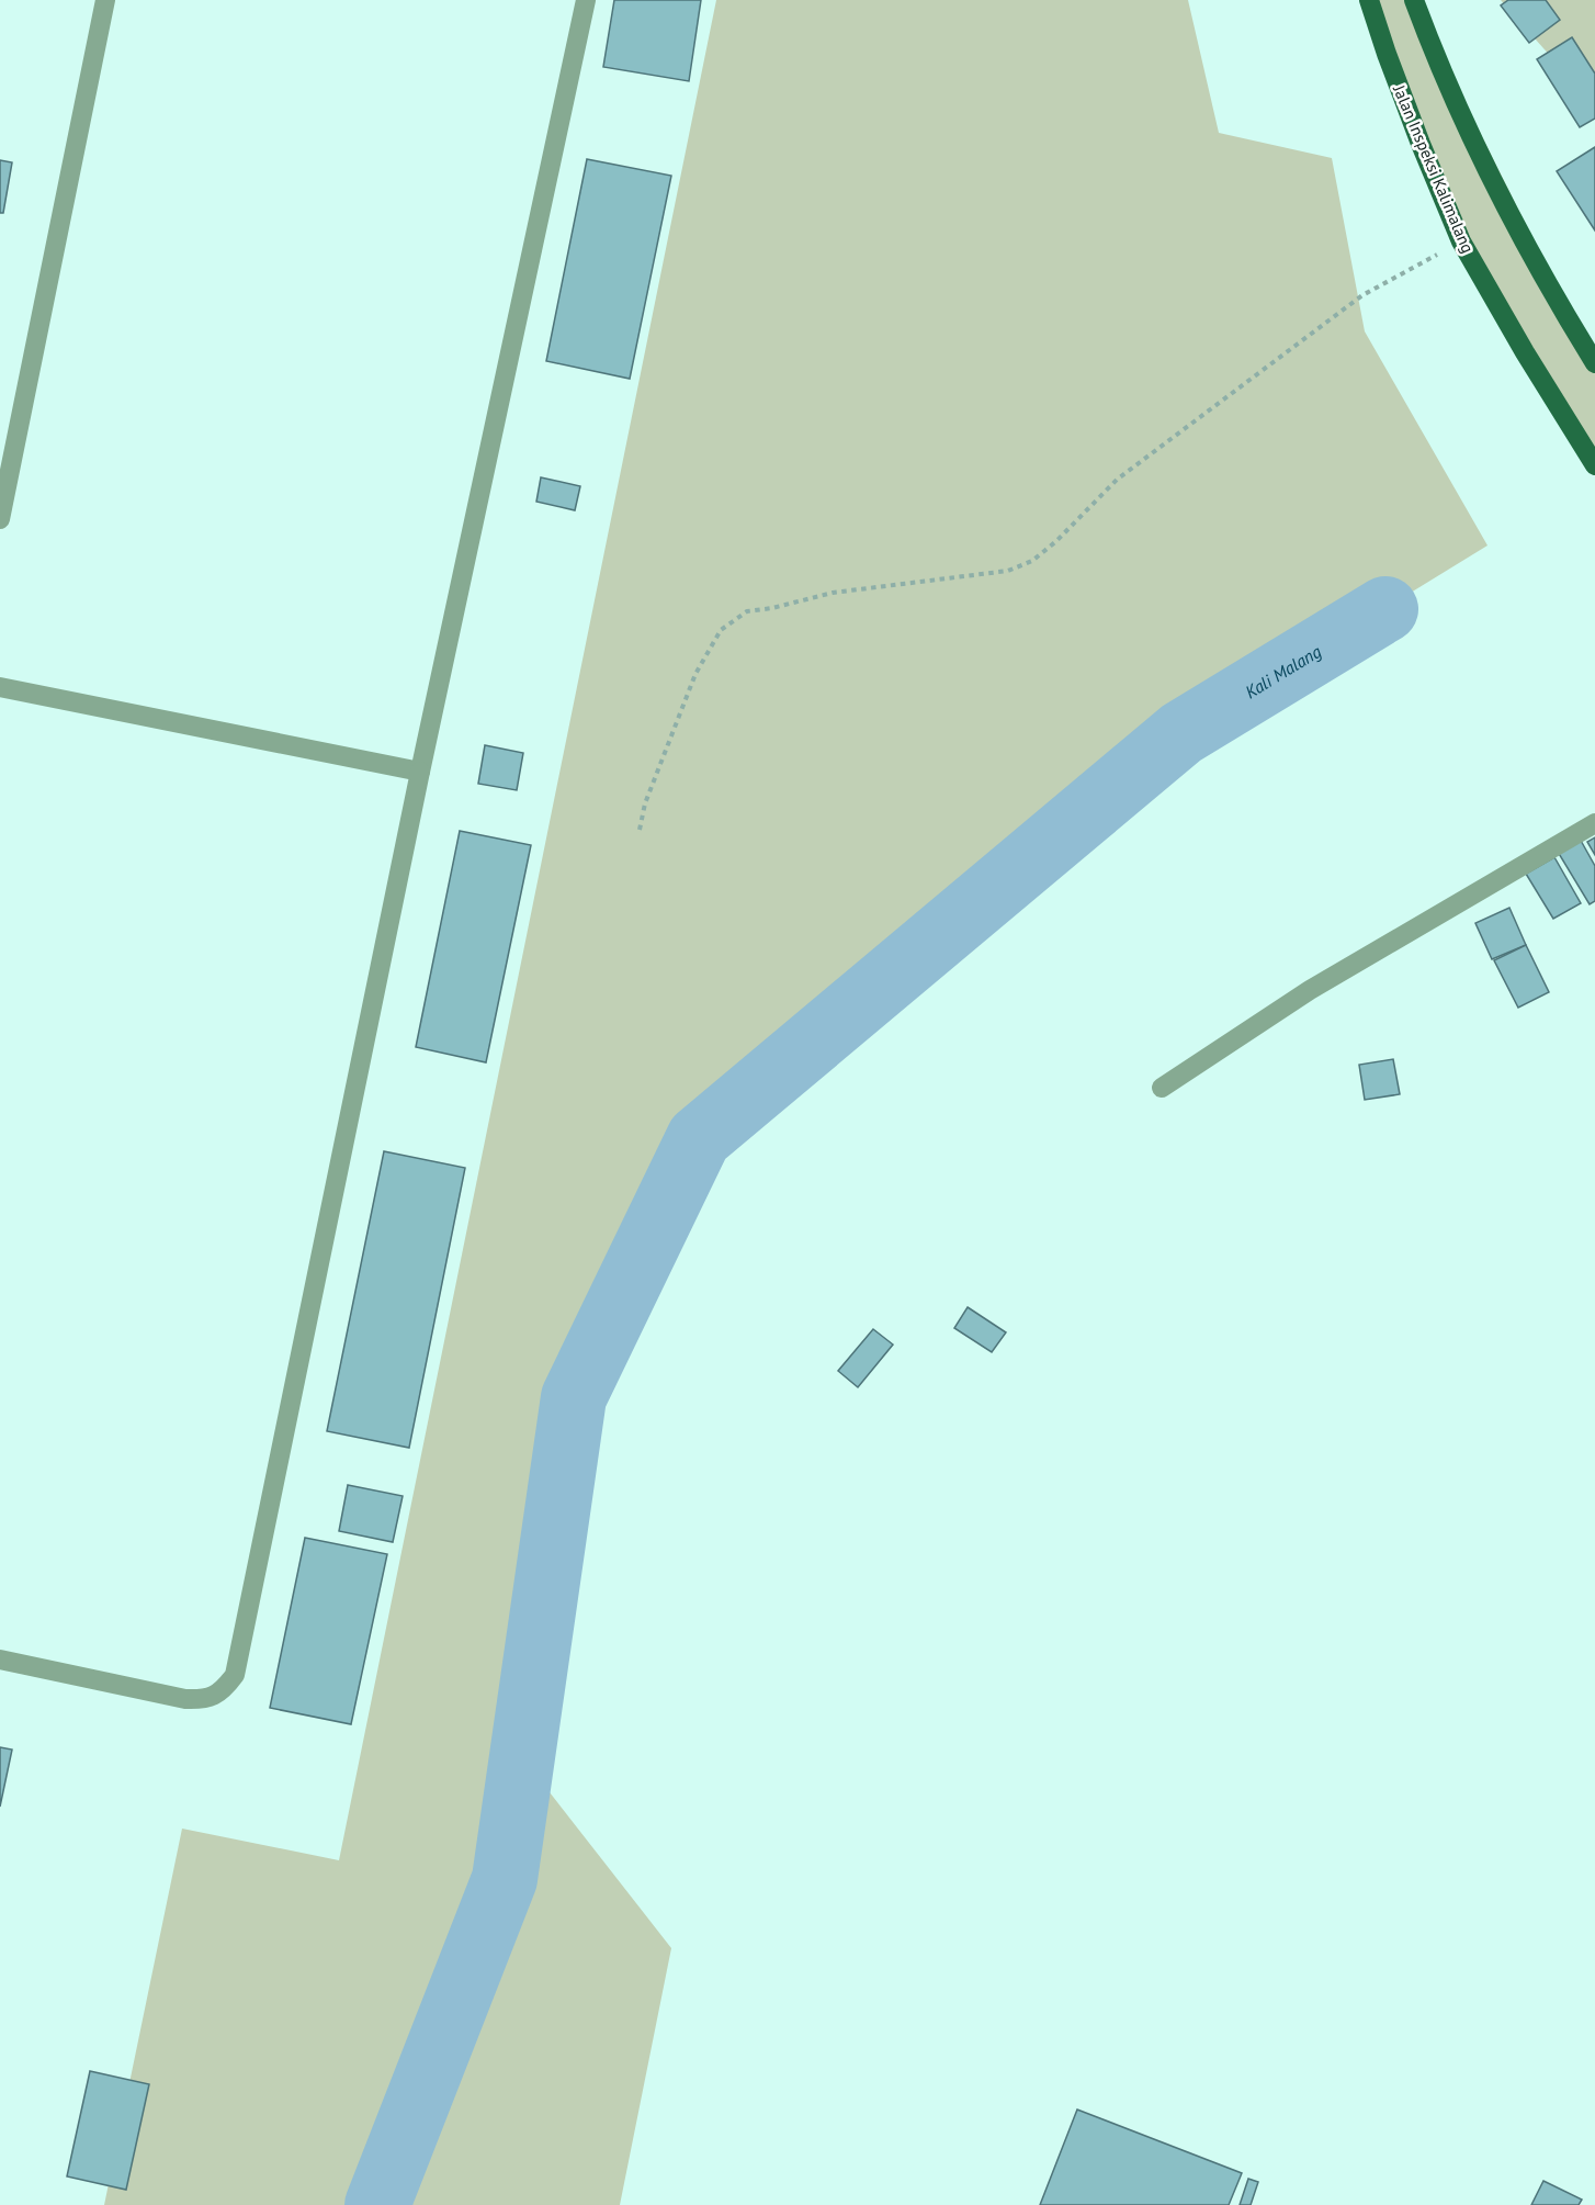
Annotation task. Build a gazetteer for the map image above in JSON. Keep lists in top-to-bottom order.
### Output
{
  "streets": {
    "main road": ["Jalan Inspeksi Kalimalang"]
  },
  "water": ["Kali Malang"]
}
